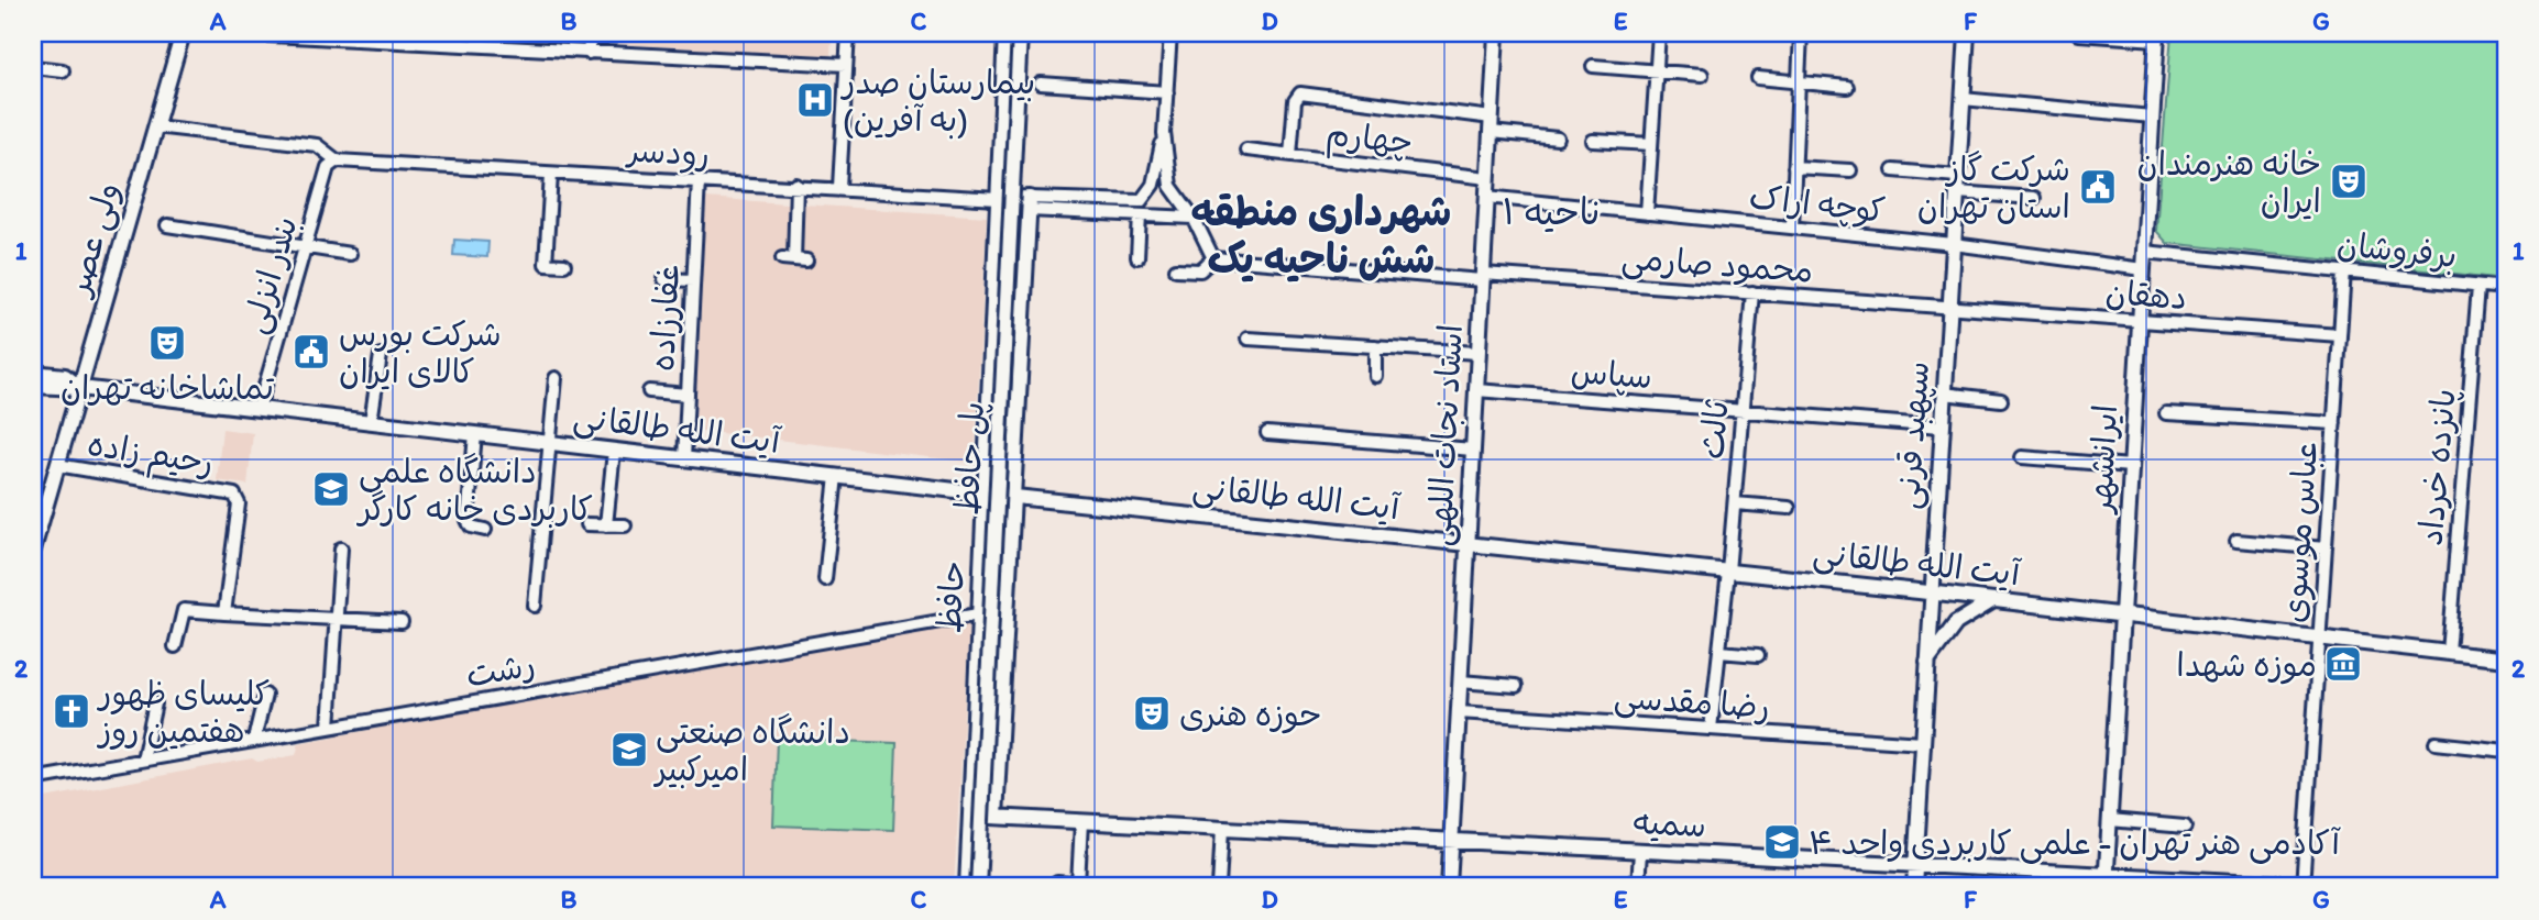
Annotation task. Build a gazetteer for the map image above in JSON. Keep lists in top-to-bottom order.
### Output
{
  "streets": {
    "main road": [
      "ولی عصر",
      "آیت الله طالقانی",
      "استاد نجات اللهی",
      "سپهبد قرنی",
      "پل حافظ",
      "ایرانشهر",
      "حافظ",
      "سمیه"
    ],
    "street": [
      "چهارم",
      "رودسر",
      "کوچه اراک",
      "برفروشان",
      "محمود صارمی",
      "بندر انزلی",
      "دهقان",
      "غفارزاده",
      "سپاس",
      "ثالث",
      "رحیم زاده",
      "پانزده خرداد",
      "عباس موسوی",
      "رشت",
      "رضا مقدسی"
    ]
  },
  "crossings": [
    ["چهارم", "استاد نجات اللهی"],
    ["رودسر", "بندر انزلی"],
    ["رودسر", "غفارزاده"],
    ["رودسر", "حافظ"],
    ["کوچه اراک", "استاد نجات اللهی"],
    ["کوچه اراک", "سپهبد قرنی"],
    ["کوچه اراک", "ایرانشهر"],
    ["ولی عصر", "آیت الله طالقانی"],
    ["ولی عصر", "رحیم زاده"],
    ["برفروشان", "ایرانشهر"],
    ["برفروشان", "پانزده خرداد"],
    ["برفروشان", "عباس موسوی"],
    ["محمود صارمی", "دهقان"],
    ["محمود صارمی", "ثالث"],
    ["محمود صارمی", "استاد نجات اللهی"],
    ["محمود صارمی", "سپهبد قرنی"],
    ["بندر انزلی", "آیت الله طالقانی"],
    ["دهقان", "سپهبد قرنی"],
    ["دهقان", "ایرانشهر"],
    ["دهقان", "عباس موسوی"],
    ["غفارزاده", "آیت الله طالقانی"],
    ["سپاس", "ثالث"],
    ["سپاس", "استاد نجات اللهی"],
    ["سپاس", "سپهبد قرنی"],
    ["آیت الله طالقانی", "ثالث"],
    ["آیت الله طالقانی", "استاد نجات اللهی"],
    ["آیت الله طالقانی", "سپهبد قرنی"],
    ["آیت الله طالقانی", "ایرانشهر"],
    ["آیت الله طالقانی", "پانزده خرداد"],
    ["آیت الله طالقانی", "عباس موسوی"],
    ["آیت الله طالقانی", "حافظ"],
    ["ثالث", "رضا مقدسی"],
    ["استاد نجات اللهی", "رضا مقدسی"],
    ["استاد نجات اللهی", "سمیه"],
    ["سپهبد قرنی", "رضا مقدسی"],
    ["سپهبد قرنی", "سمیه"],
    ["ایرانشهر", "عباس موسوی"],
    ["ایرانشهر", "سمیه"],
    ["عباس موسوی", "سمیه"],
    ["حافظ", "رشت"],
    ["حافظ", "سمیه"]
  ],
  "districts": ["شهرداری منطقه شش ناحیه یک", "ناحیه ۱"],
  "places": {
    "hospital": ["بیمارستان صدر (به آفرین)"],
    "theatre": ["خانه هنرمندان ایران", "تماشاخانه تهران", "حوزه هنری"],
    "public building": ["شرکت گاز استان تهران", "شرکت بورس کالای ایران"],
    "school or university": ["دانشگاه علمی کاربردی خانه کارگر", "دانشگاه صنعتی امیرکبیر", "آکادمی هنر تهران - علمی کاربردی واحد ۴"],
    "museum": ["موزه شهدا"],
    "church": ["کلیسای ظهور هفتمین روز"]
  },
  "grid": {
    "columns": [
      "A",
      "B",
      "C",
      "D",
      "E",
      "F",
      "G"
    ],
    "rows": ["1", "2"]
  }
}
